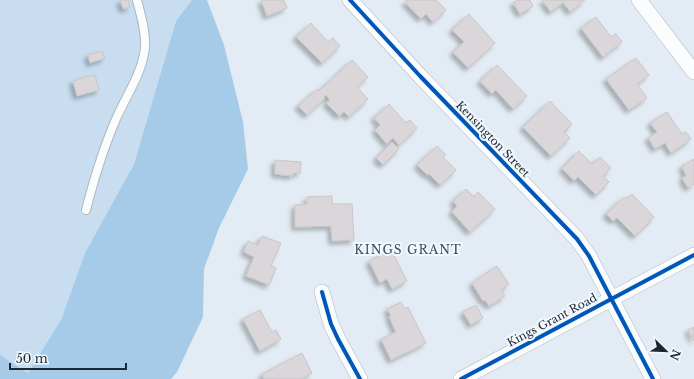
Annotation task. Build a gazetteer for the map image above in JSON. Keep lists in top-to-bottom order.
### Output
{
  "streets": {
    "street": ["Kensington Street", "Kings Grant Road"]
  },
  "crossings": [
    ["Kensington Street", "Kings Grant Road"]
  ],
  "districts": ["KINGS GRANT"],
  "scale_bar": "50 m",
  "north": "bottom right"
}
